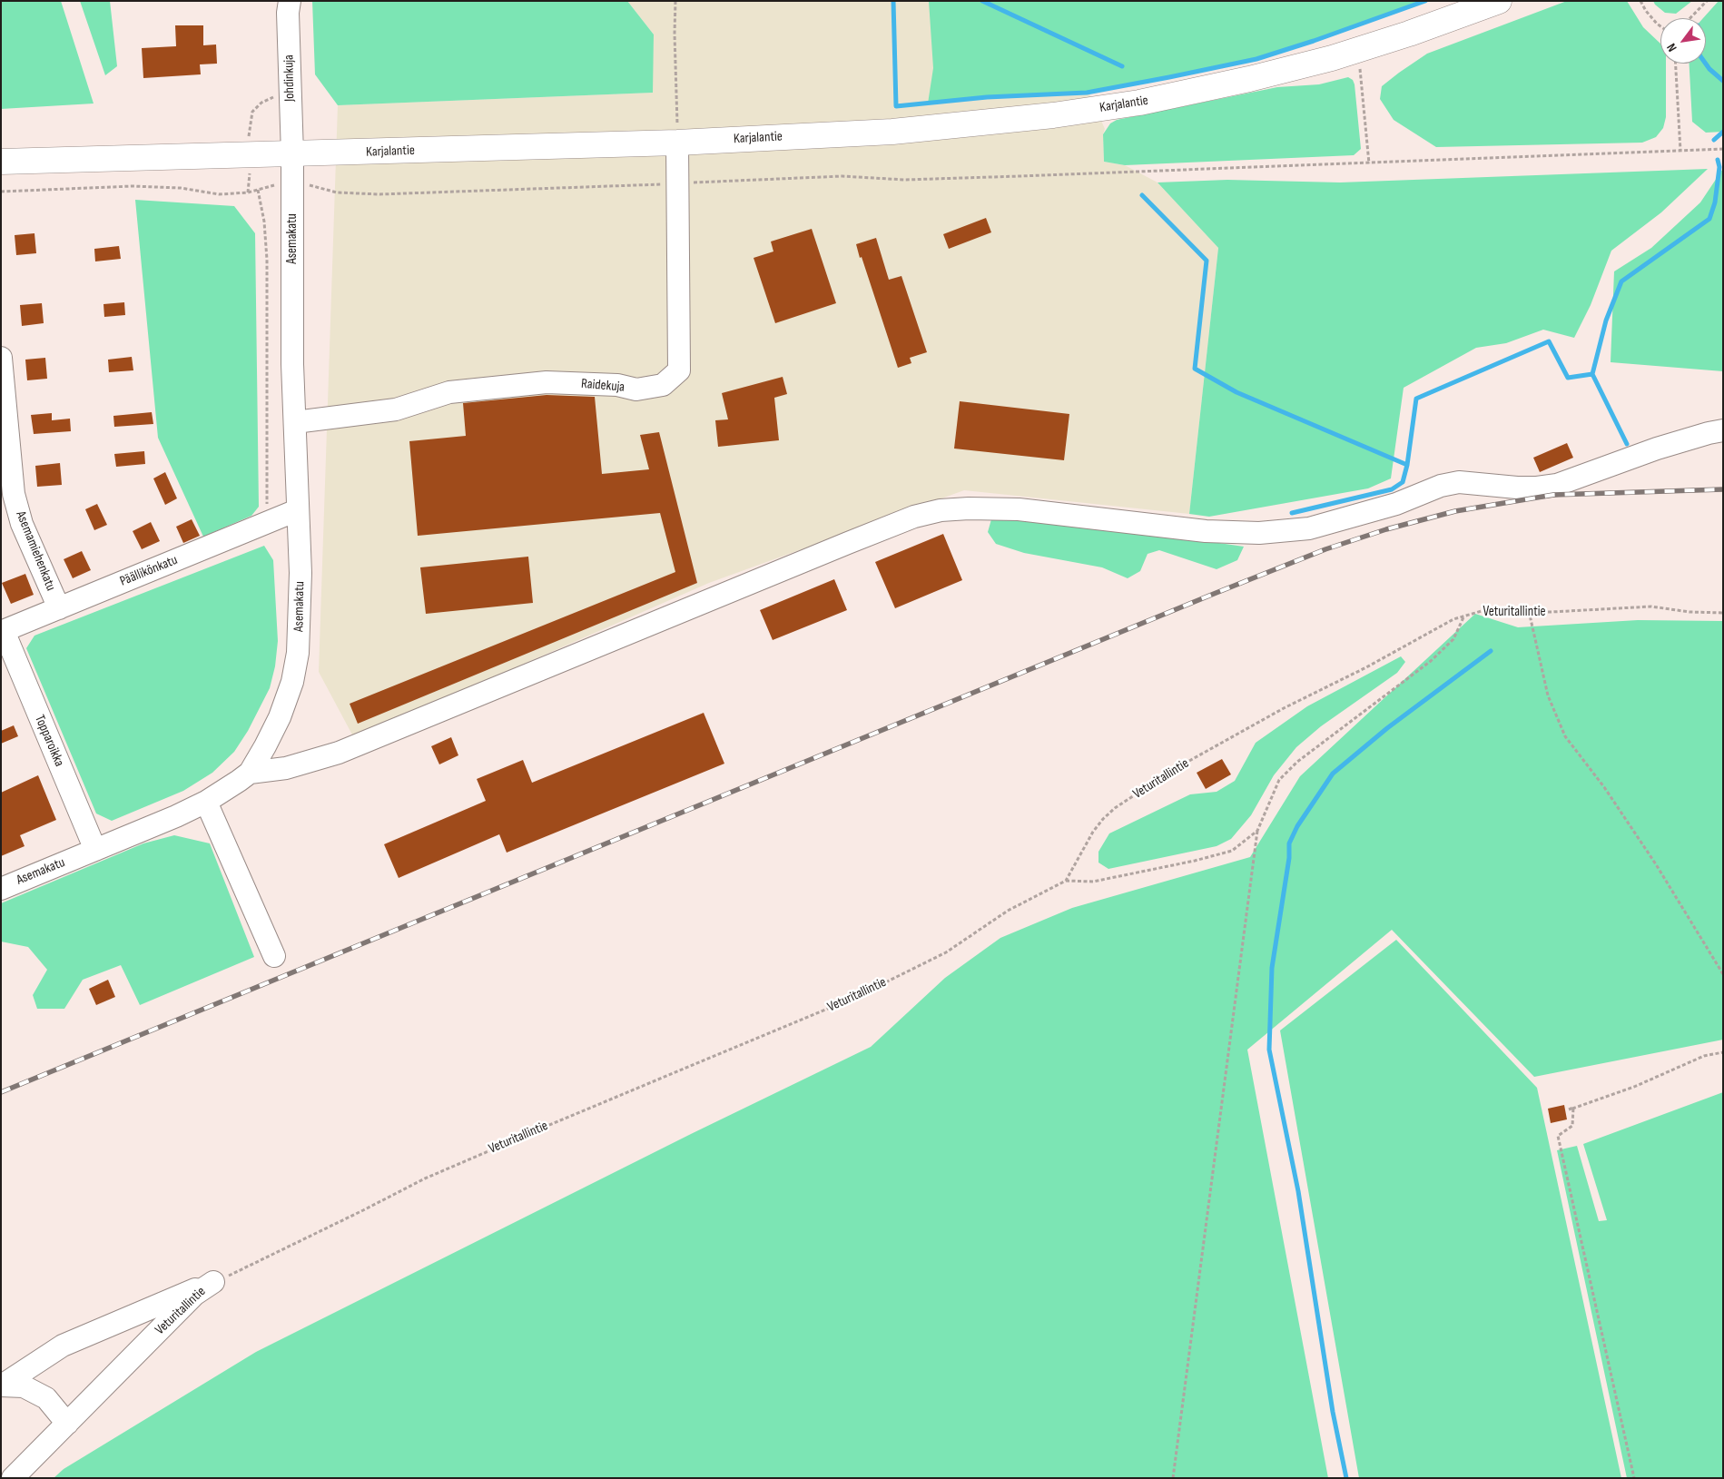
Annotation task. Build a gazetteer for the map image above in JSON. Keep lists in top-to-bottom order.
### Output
{
  "streets": {
    "main road": ["Karjalantie"],
    "street": [
      "Johdinkuja",
      "Asemakatu",
      "Raidekuja",
      "Asemamiehenkatu",
      "Päällikönkatu",
      "Veturitallintie",
      "Topparoikka"
    ]
  },
  "crossings": [
    ["Johdinkuja", "Karjalantie"],
    ["Johdinkuja", "Asemakatu"],
    ["Karjalantie", "Asemakatu"],
    ["Karjalantie", "Raidekuja"],
    ["Asemakatu", "Raidekuja"],
    ["Asemakatu", "Päällikönkatu"],
    ["Asemakatu", "Topparoikka"],
    ["Asemamiehenkatu", "Päällikönkatu"],
    ["Päällikönkatu", "Topparoikka"]
  ],
  "north": "bottom left"
}
